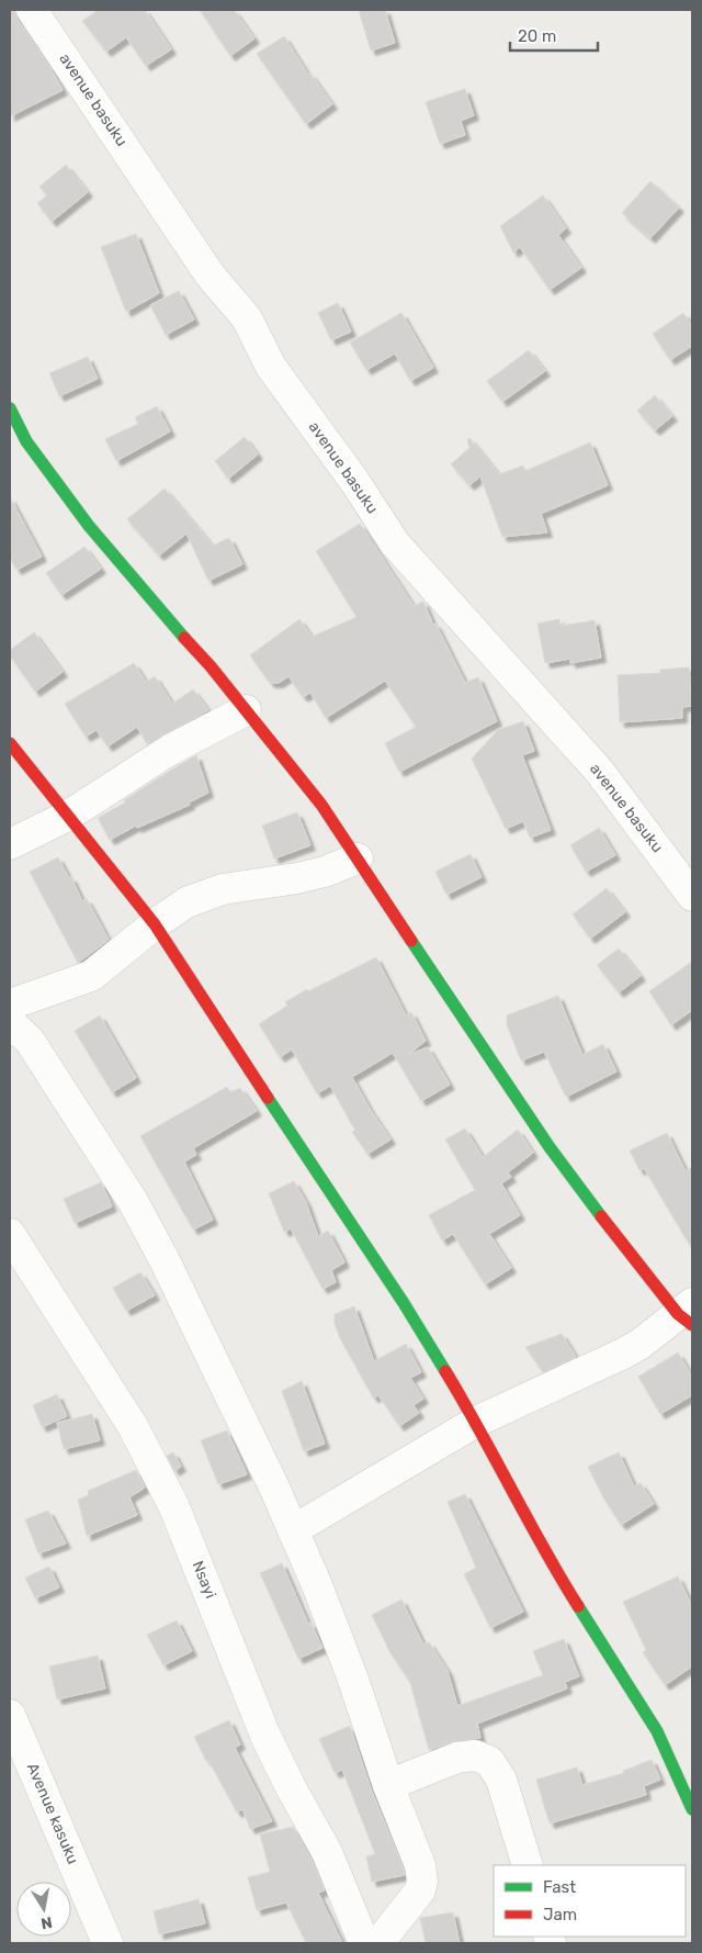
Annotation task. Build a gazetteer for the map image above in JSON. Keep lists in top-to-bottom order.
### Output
{
  "streets": {
    "street": ["avenue basuku", "Nsayi", "Avenue kasuku"]
  },
  "legend": ["Fast", "Jam"],
  "scale_bar": "20 m",
  "north": "bottom"
}
